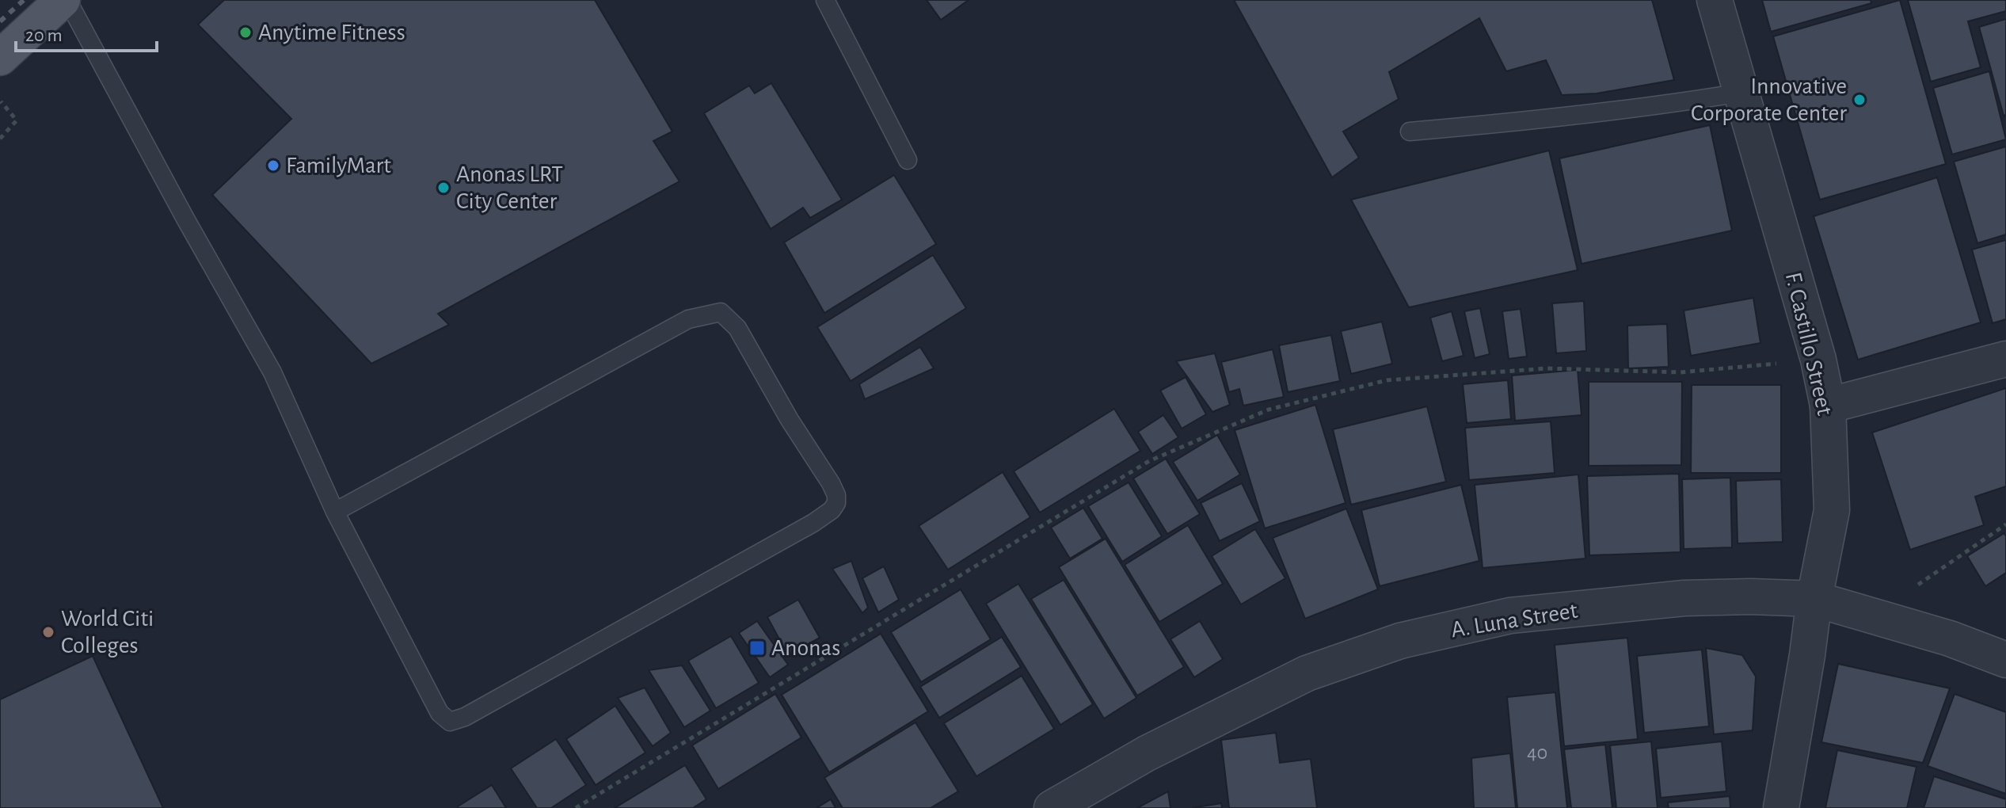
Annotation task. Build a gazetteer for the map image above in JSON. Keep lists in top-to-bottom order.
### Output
{
  "streets": {
    "street": ["F. Castillo Street", "A. Luna Street"]
  },
  "crossings": [
    ["F. Castillo Street", "A. Luna Street"]
  ],
  "places": {
    "other": [
      "Anytime Fitness",
      "Innovative Corporate Center",
      "FamilyMart",
      "Anonas LRT City Center",
      "World Citi Colleges"
    ],
    "transit": ["Anonas"]
  },
  "house_numbers": ["40"],
  "scale_bar": "20 m"
}
